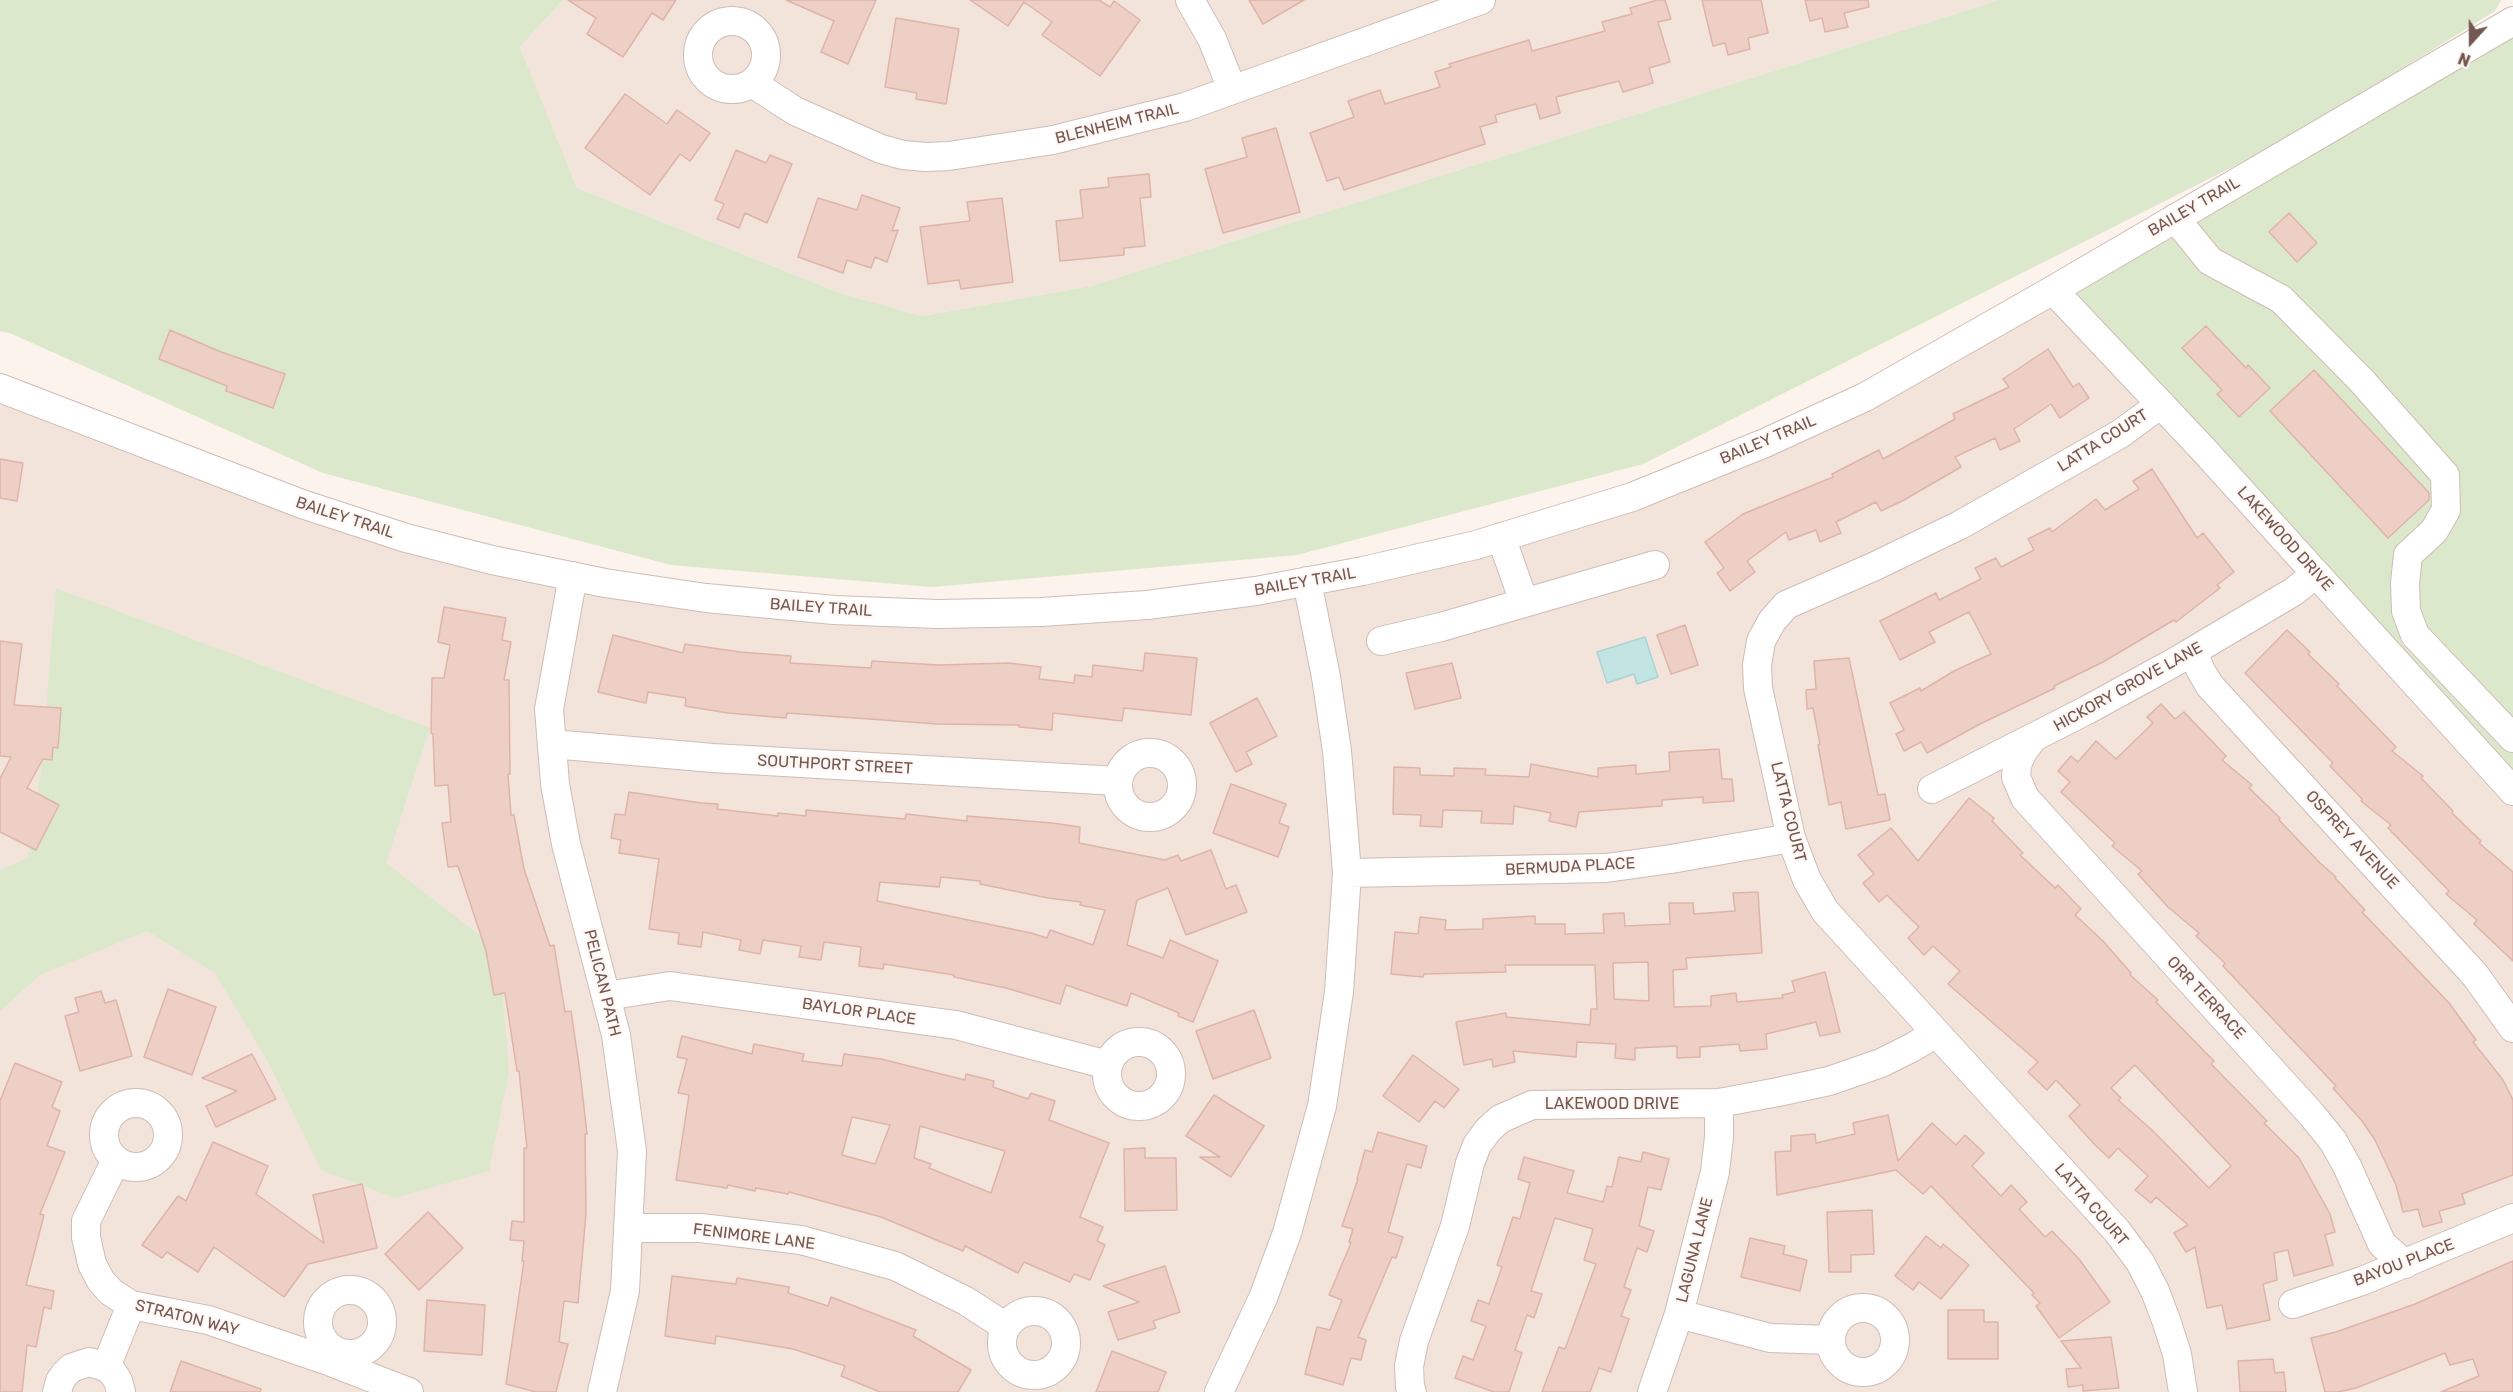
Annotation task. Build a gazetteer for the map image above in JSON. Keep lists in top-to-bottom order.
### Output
{
  "streets": {
    "street": [
      "BLENHEIM TRAIL",
      "BAILEY TRAIL",
      "LATTA COURT",
      "LAKEWOOD DRIVE",
      "HICKORY GROVE LANE",
      "SOUTHPORT STREET",
      "OSPREY AVENUE",
      "BERMUDA PLACE",
      "PELICAN PATH",
      "ORR TERRACE",
      "BAYLOR PLACE",
      "FENIMORE LANE",
      "LAGUNA LANE",
      "BAYOU PLACE",
      "STRATON WAY"
    ]
  },
  "crossings": [
    ["BAILEY TRAIL", "LAKEWOOD DRIVE"],
    ["BAILEY TRAIL", "PELICAN PATH"],
    ["LATTA COURT", "LAKEWOOD DRIVE"],
    ["LATTA COURT", "BERMUDA PLACE"],
    ["LAKEWOOD DRIVE", "HICKORY GROVE LANE"],
    ["LAKEWOOD DRIVE", "LAGUNA LANE"],
    ["HICKORY GROVE LANE", "OSPREY AVENUE"],
    ["HICKORY GROVE LANE", "ORR TERRACE"],
    ["SOUTHPORT STREET", "PELICAN PATH"],
    ["PELICAN PATH", "BAYLOR PLACE"],
    ["PELICAN PATH", "FENIMORE LANE"],
    ["ORR TERRACE", "BAYOU PLACE"]
  ],
  "north": "bottom"
}
